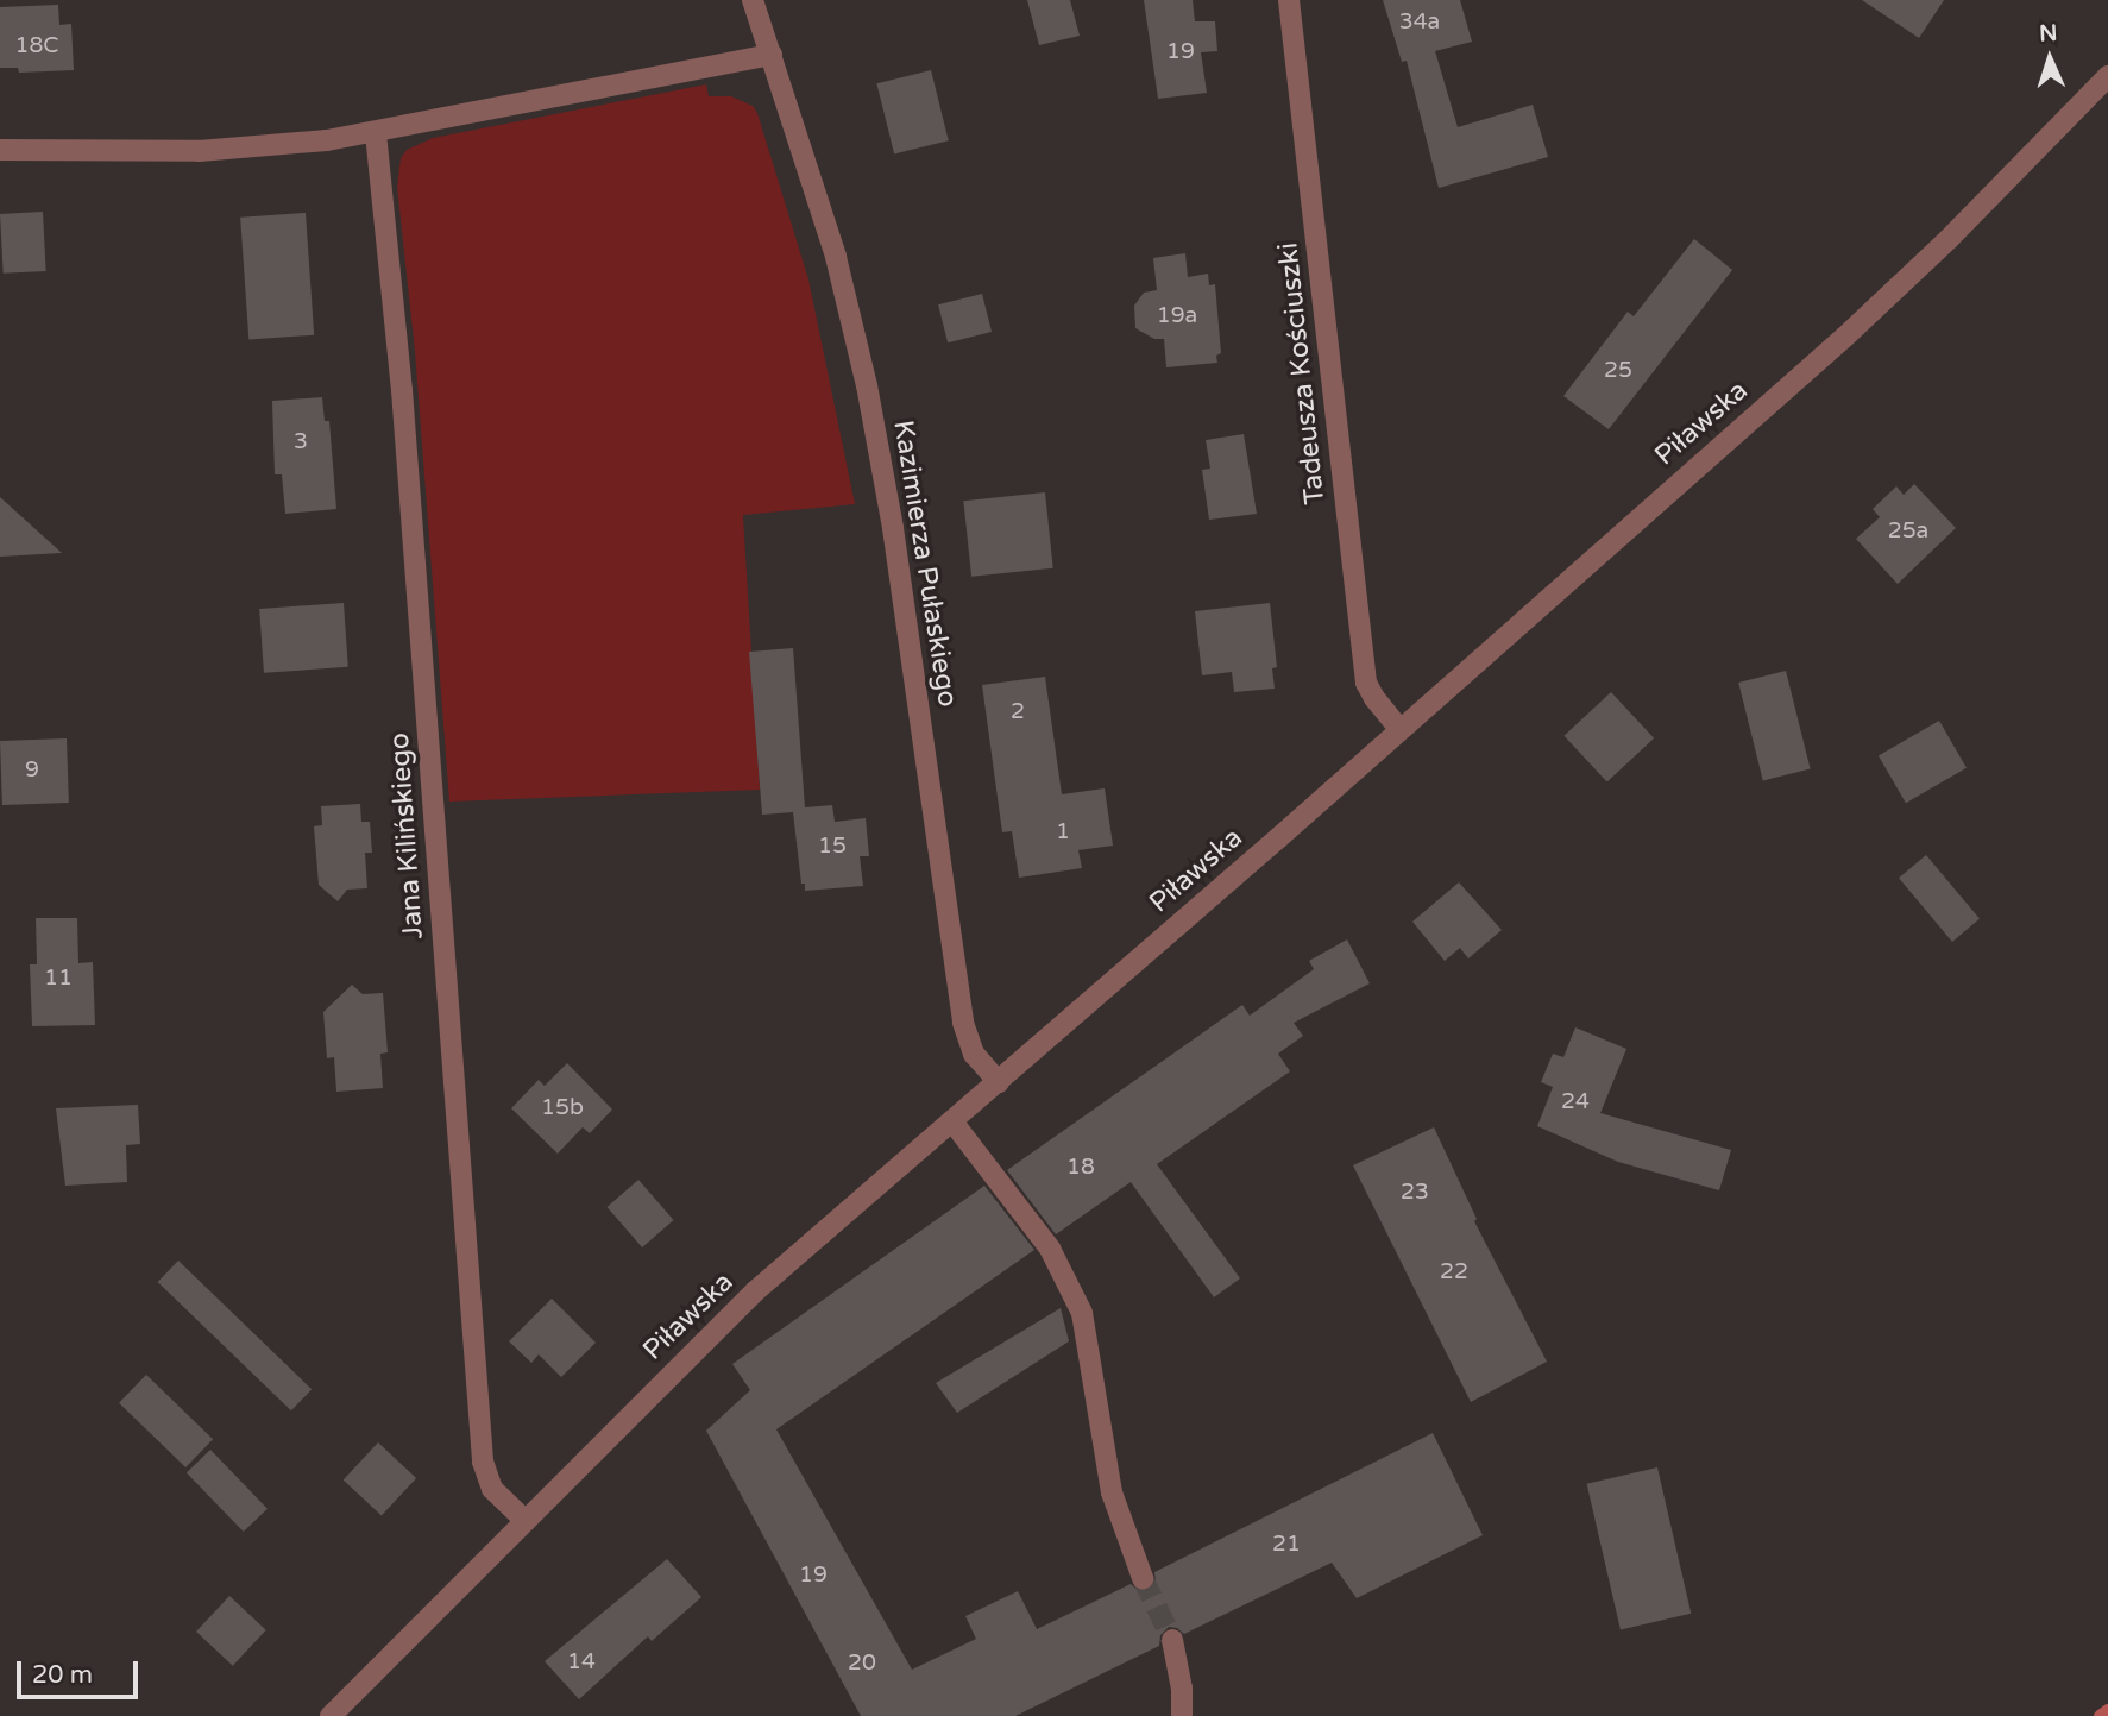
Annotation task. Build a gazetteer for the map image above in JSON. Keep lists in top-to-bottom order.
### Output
{
  "streets": {
    "street": [
      "Tadeusza Kościuszki",
      "Piławska",
      "Kazimierza Pułaskiego",
      "Jana Kilińskiego"
    ]
  },
  "crossings": [
    ["Tadeusza Kościuszki", "Piławska"],
    ["Piławska", "Kazimierza Pułaskiego"],
    ["Piławska", "Jana Kilińskiego"]
  ],
  "house_numbers": [
    "34a",
    "18C",
    "19",
    "19a",
    "25",
    "3",
    "25a",
    "2",
    "9",
    "1",
    "15",
    "11",
    "24",
    "15b",
    "18",
    "23",
    "22",
    "21",
    "19",
    "14",
    "20"
  ],
  "scale_bar": "20 m",
  "north": "top"
}
